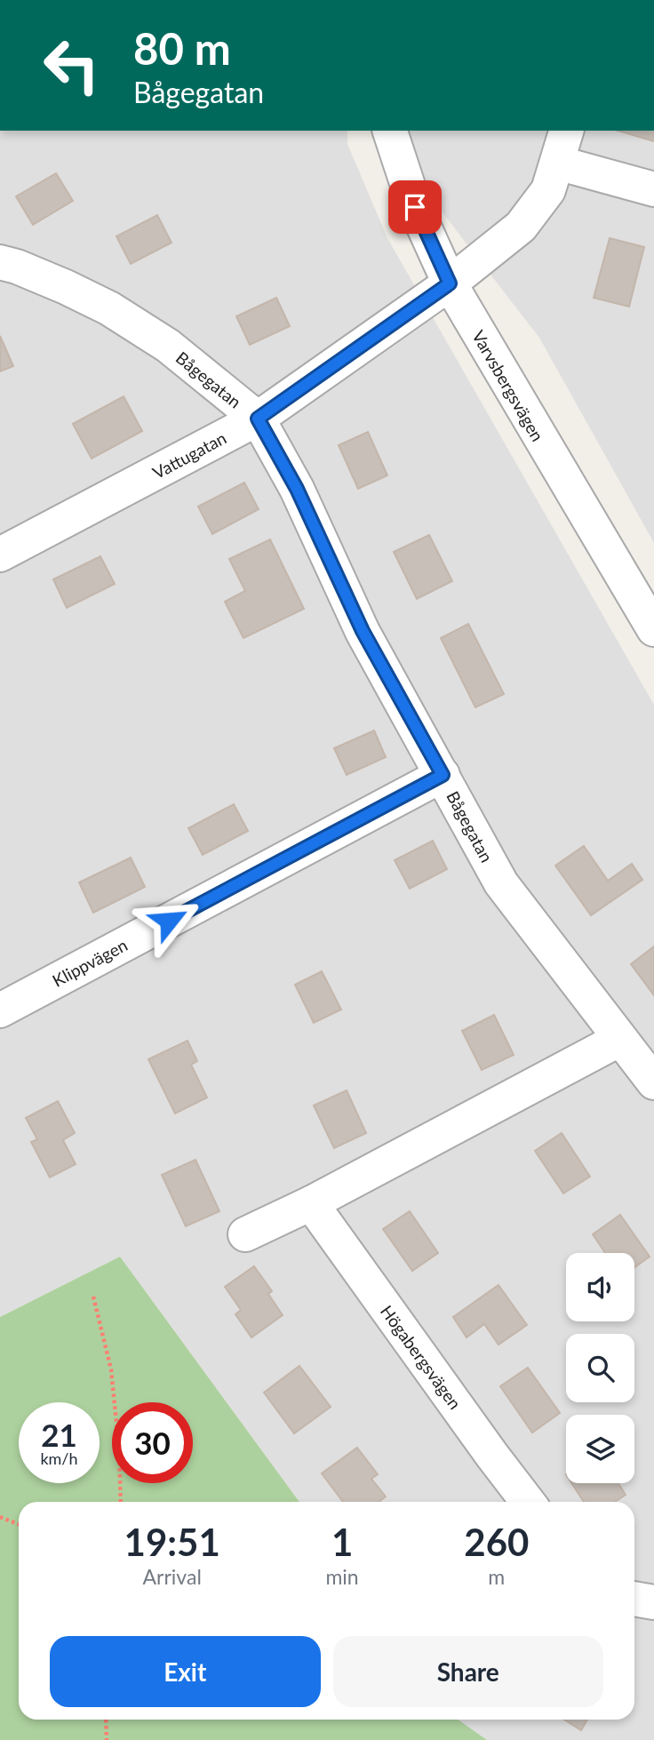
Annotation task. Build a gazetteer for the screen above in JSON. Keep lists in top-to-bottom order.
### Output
{
  "streets": {
    "street": [
      "Bågegatan",
      "Varvsbergsvägen",
      "Vattugatan",
      "Klippvägen",
      "Högabergsvägen"
    ]
  },
  "crossings": [
    ["Bågegatan", "Vattugatan"],
    ["Bågegatan", "Klippvägen"],
    ["Varvsbergsvägen", "Vattugatan"]
  ],
  "page": {
    "turn": ["80 m", "Bågegatan"],
    "speed": "21 km/h",
    "limit": "30",
    "eta": [
      "19:51",
      "Arrival",
      "1",
      "min",
      "260",
      "m"
    ],
    "buttons": ["Exit", "Share"]
  }
}
